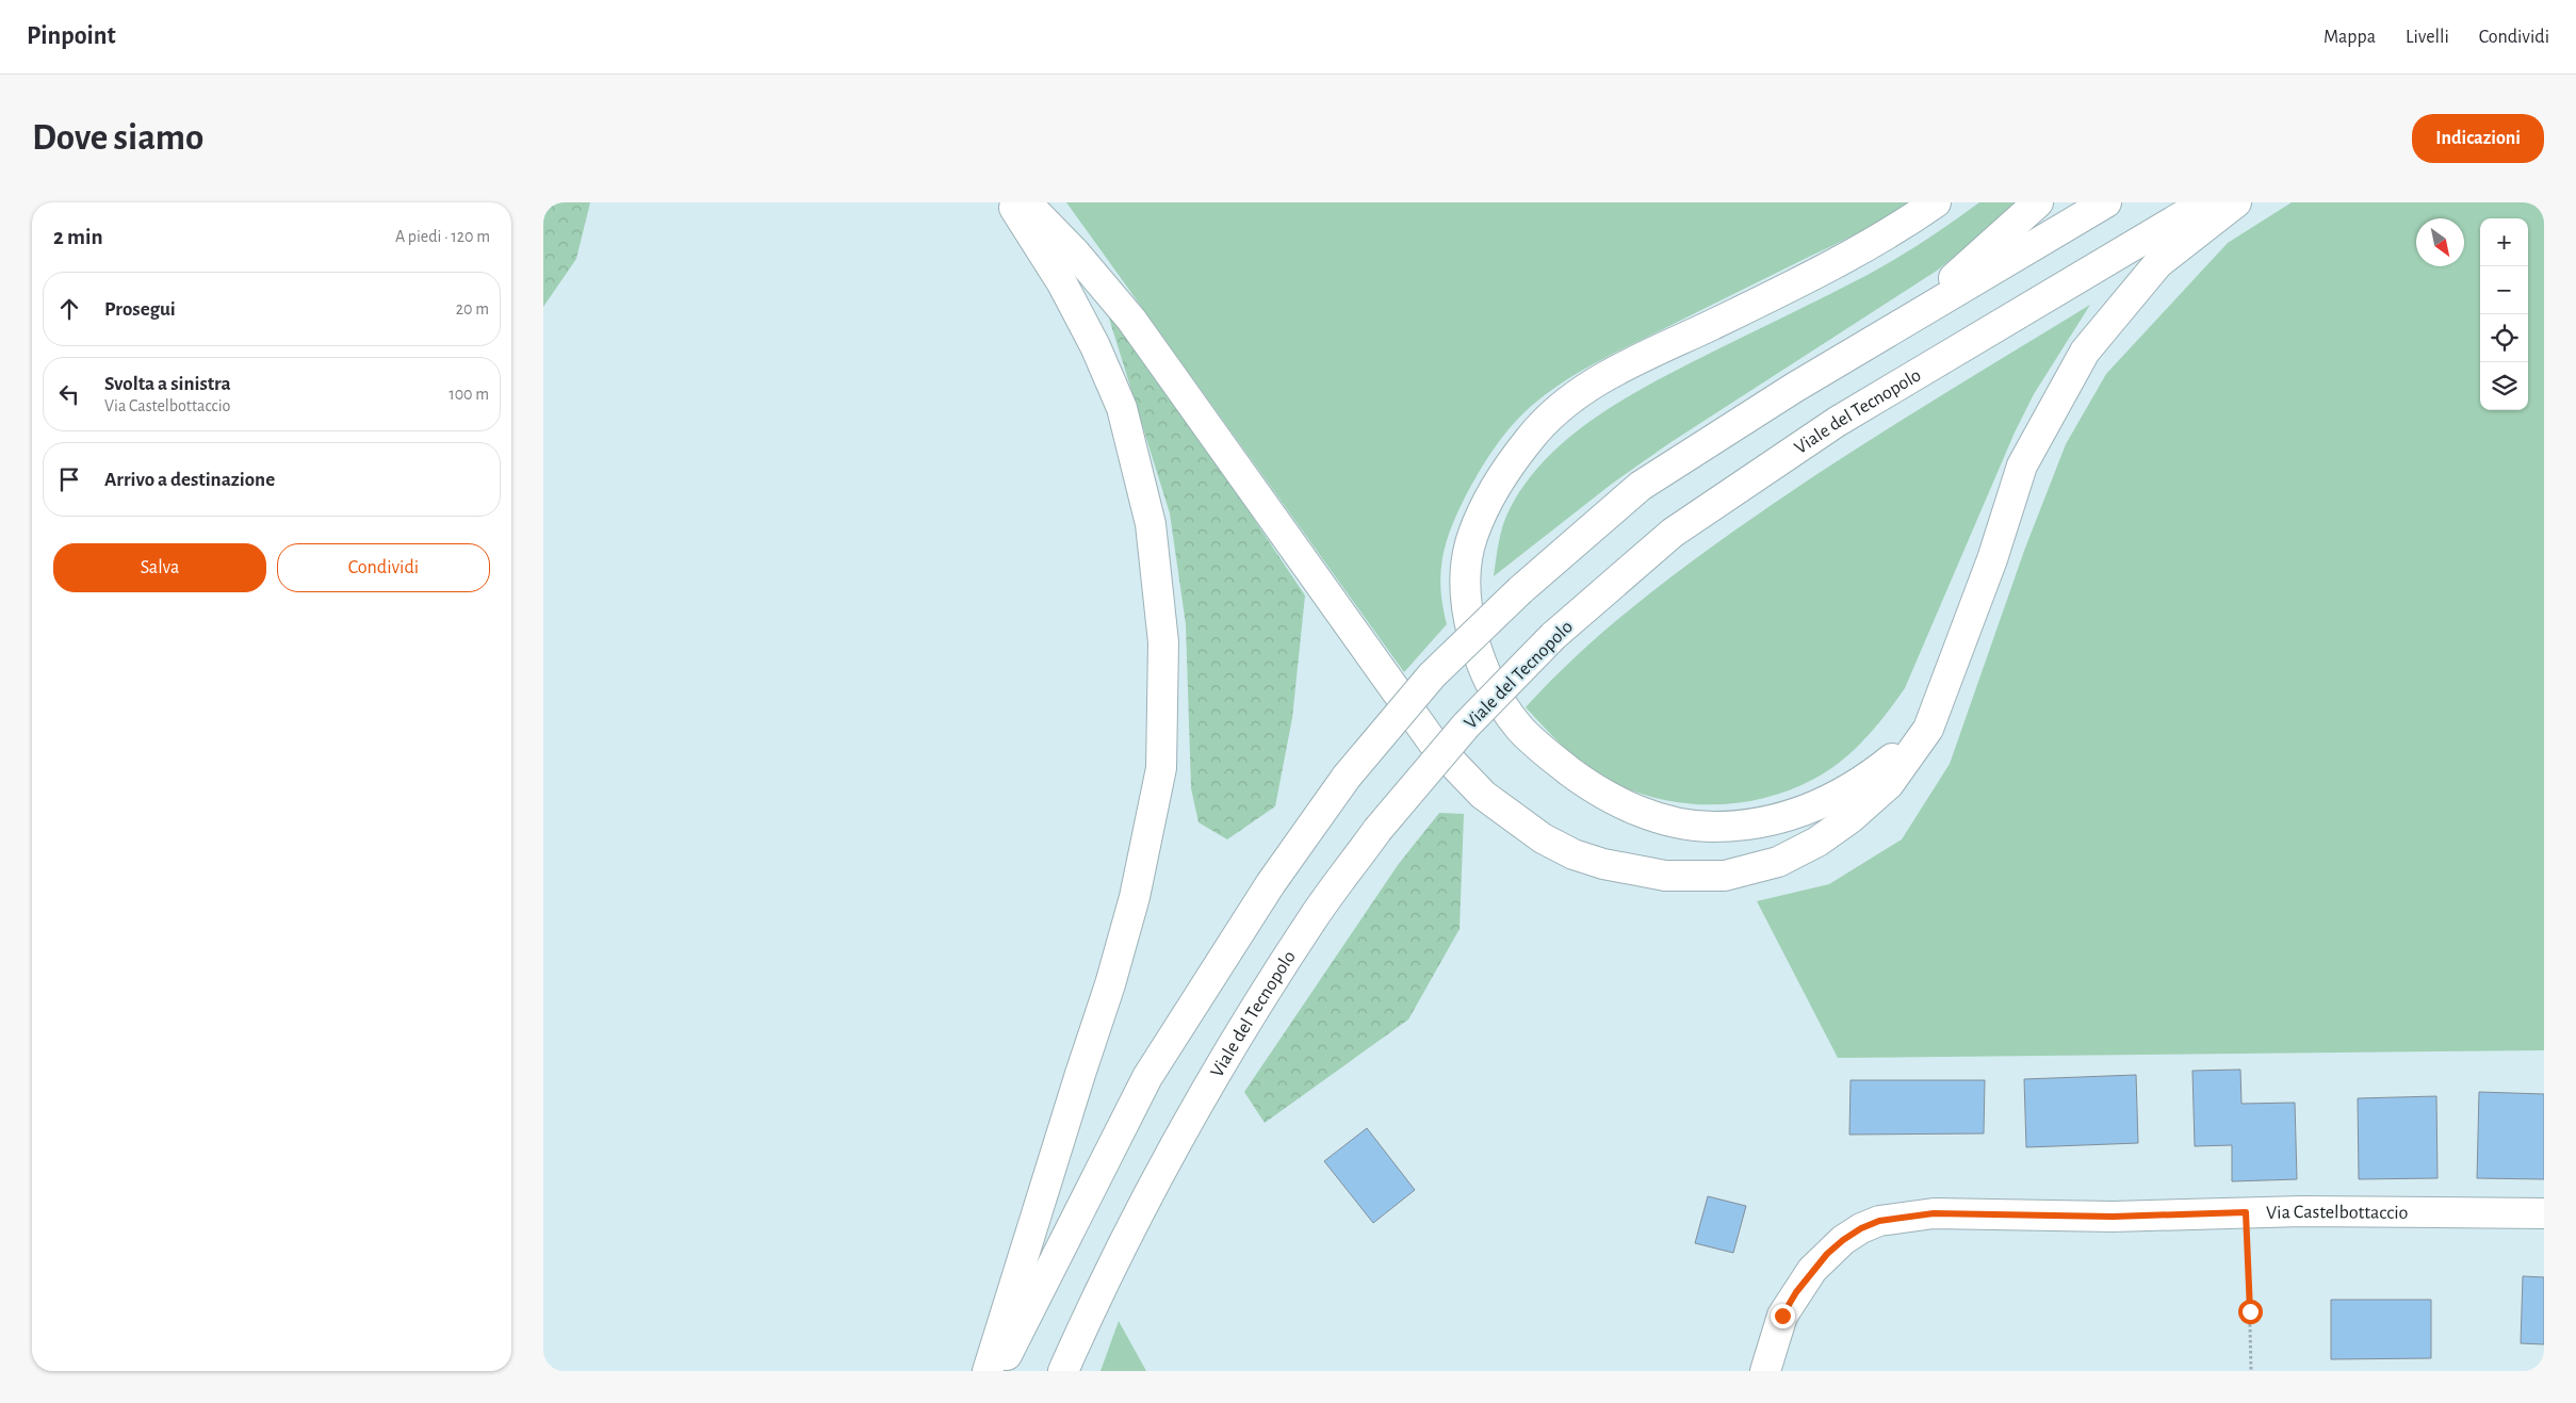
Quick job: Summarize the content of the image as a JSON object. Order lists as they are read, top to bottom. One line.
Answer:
{"streets":{"main road":["Viale del Tecnopolo","Via Castelbottaccio"]},"north":"bottom right","page":{"header":"Pinpoint","nav":["Mappa","Livelli","Condividi"],"buttons":["Indicazioni",["Salva","Condividi"]],"title":"Dove siamo","heading":["2 min","A piedi · 120 m"],"map_buttons":["+","−"],"list":[["Prosegui","20 m"],["Svolta a sinistra","Via Castelbottaccio","100 m"],"Arrivo a destinazione"]}}
